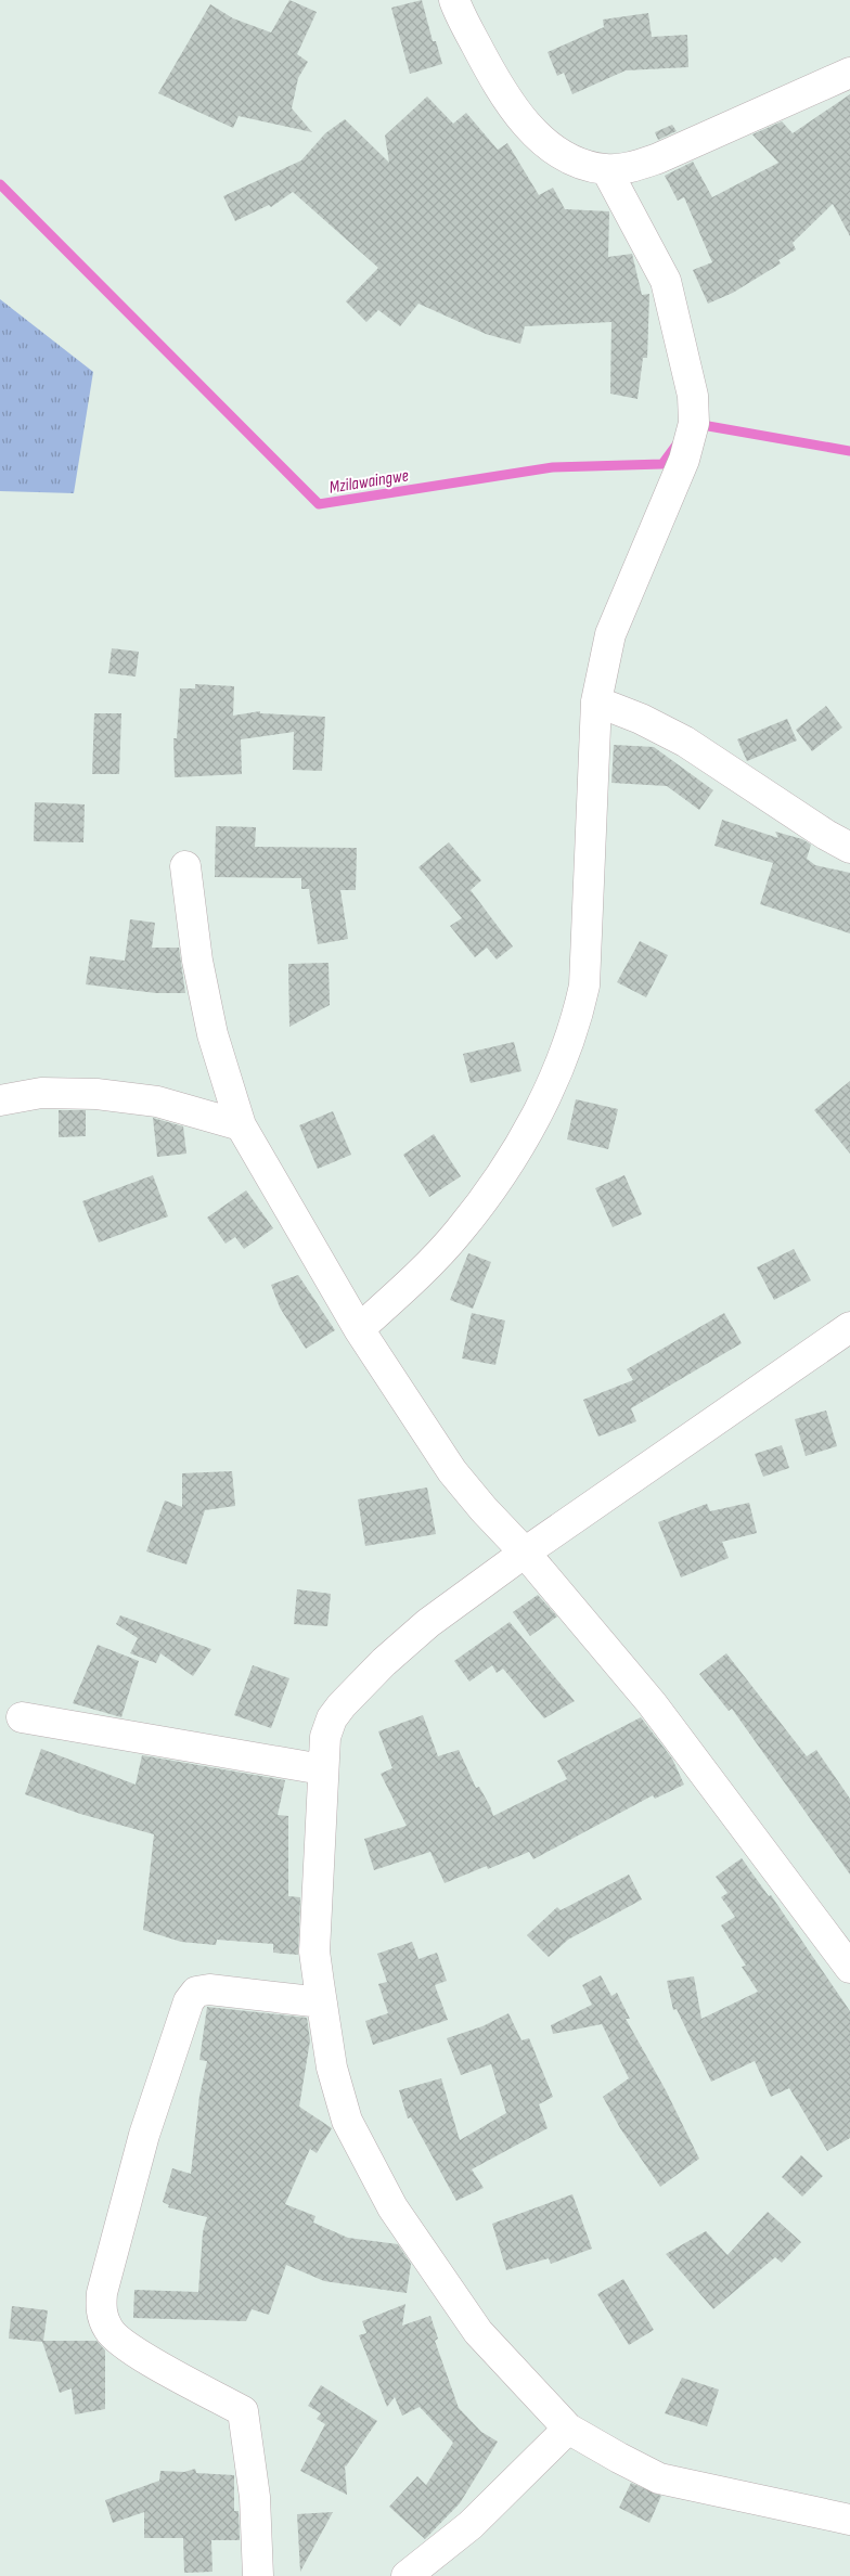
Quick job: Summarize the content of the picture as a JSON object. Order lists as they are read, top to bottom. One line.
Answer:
{"water":["Mzilawaingwe"]}
